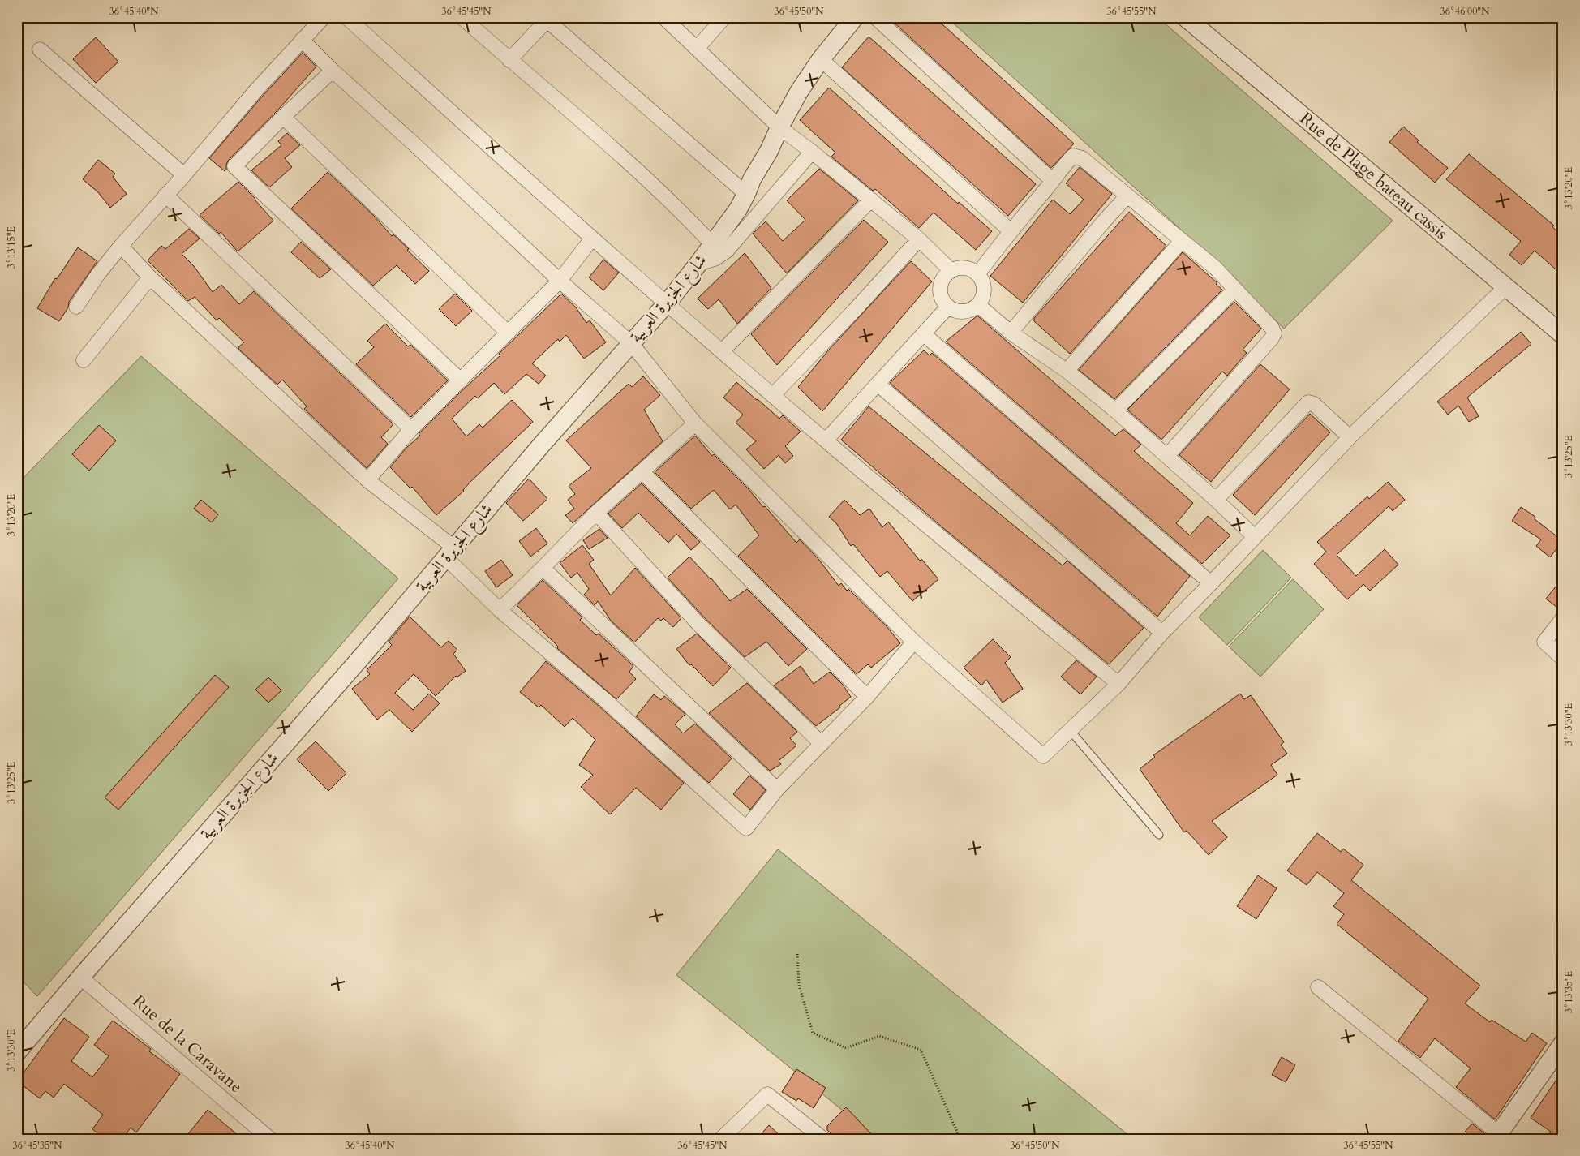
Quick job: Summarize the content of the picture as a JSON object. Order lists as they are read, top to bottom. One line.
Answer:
{"streets":{"street":["Rue de Plage bateau cassis","شارع الجزيرة العربية","Rue de la Caravane"]},"crossings":[["شارع الجزيرة العربية","Rue de la Caravane"]],"coordinates":["36°45'40\"N","36°45'45\"N","36°45'50\"N","36°45'55\"N","36°46'00\"N","3°13'20\"E","3°13'15\"E","3°13'25\"E","3°13'30\"E","3°13'35\"E","36°45'35\"N"]}
